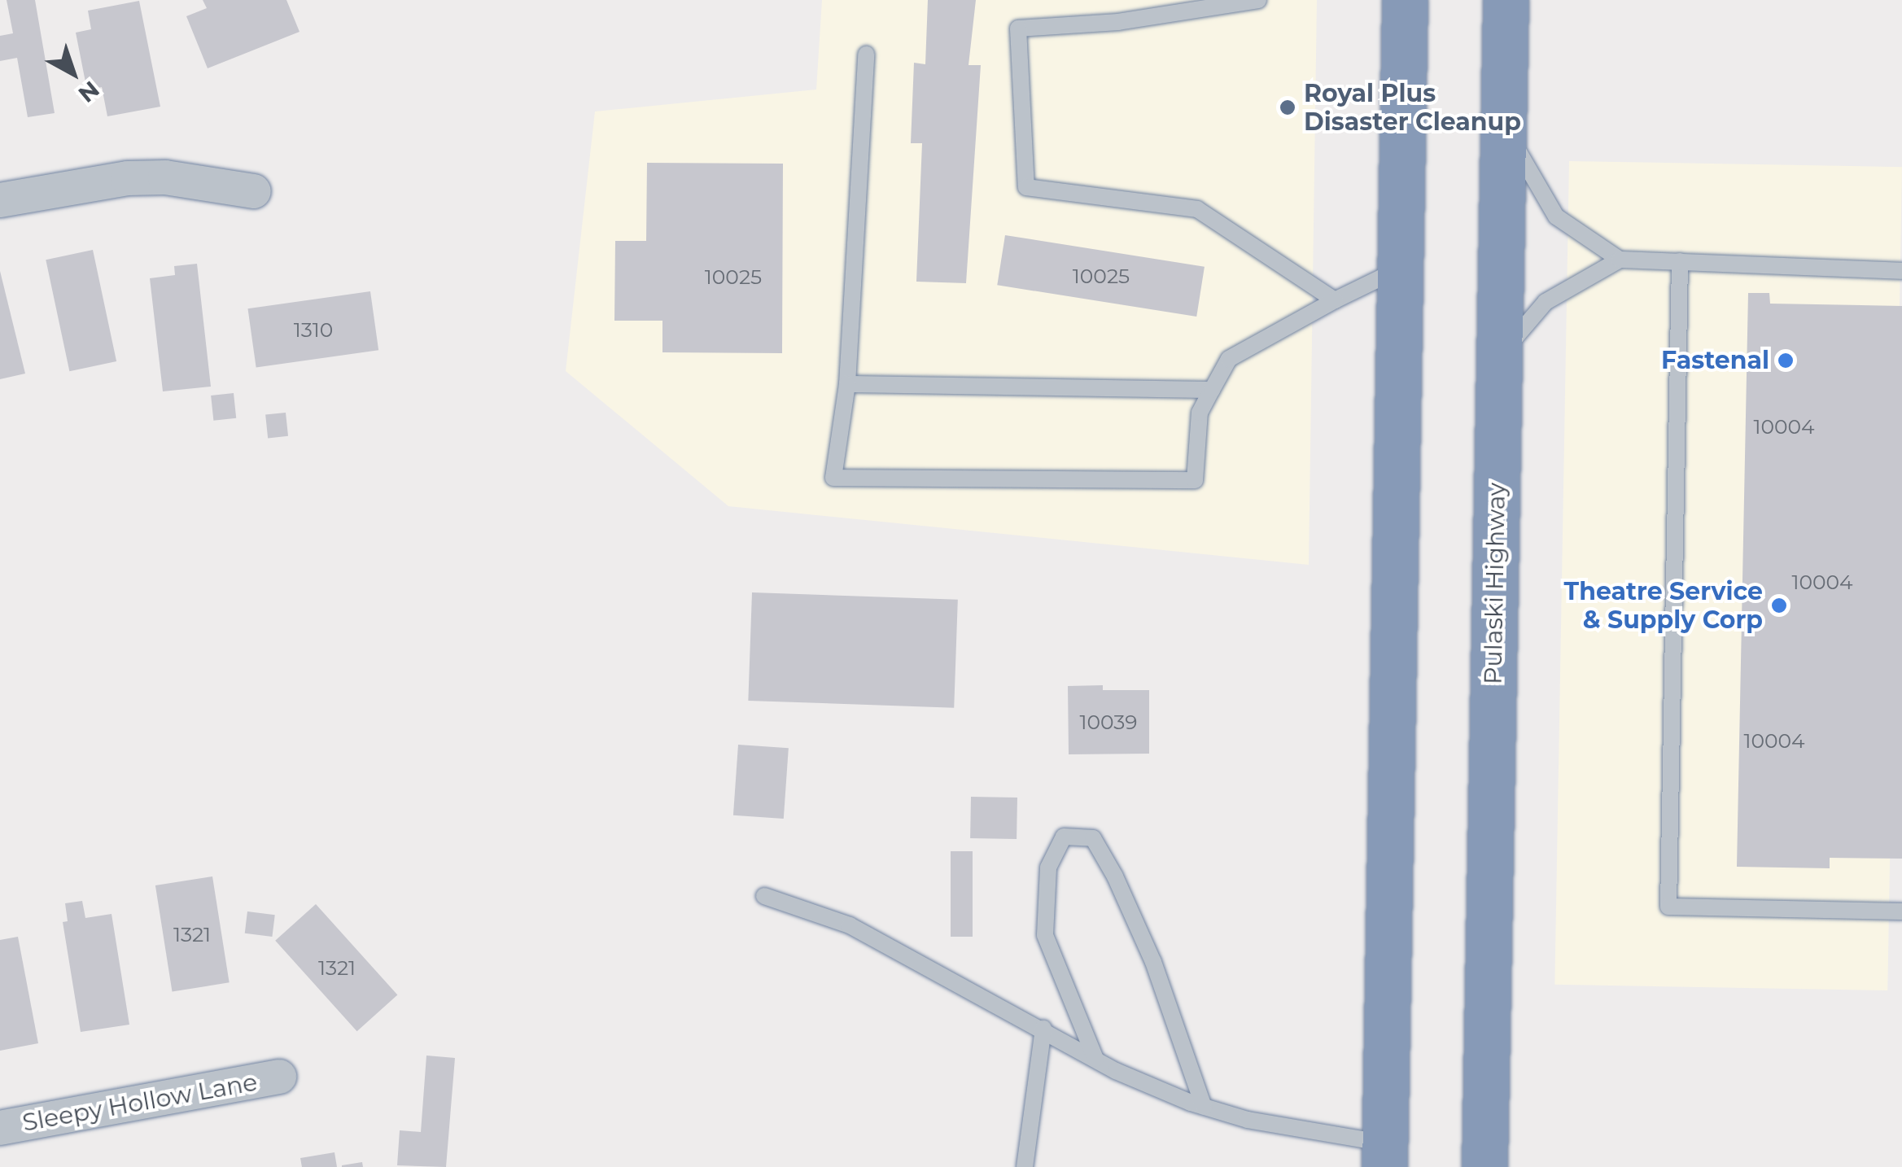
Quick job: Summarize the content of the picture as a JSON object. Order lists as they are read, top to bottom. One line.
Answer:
{"streets":{"highway":["Pulaski Highway"],"street":["Sleepy Hollow Lane"]},"places":["Royal Plus Disaster Cleanup","Fastenal","Theatre Service & Supply Corp"],"house_numbers":["10025","10025","1310","10004","10004","10039","10004","1321","1321"],"north":"bottom right"}
